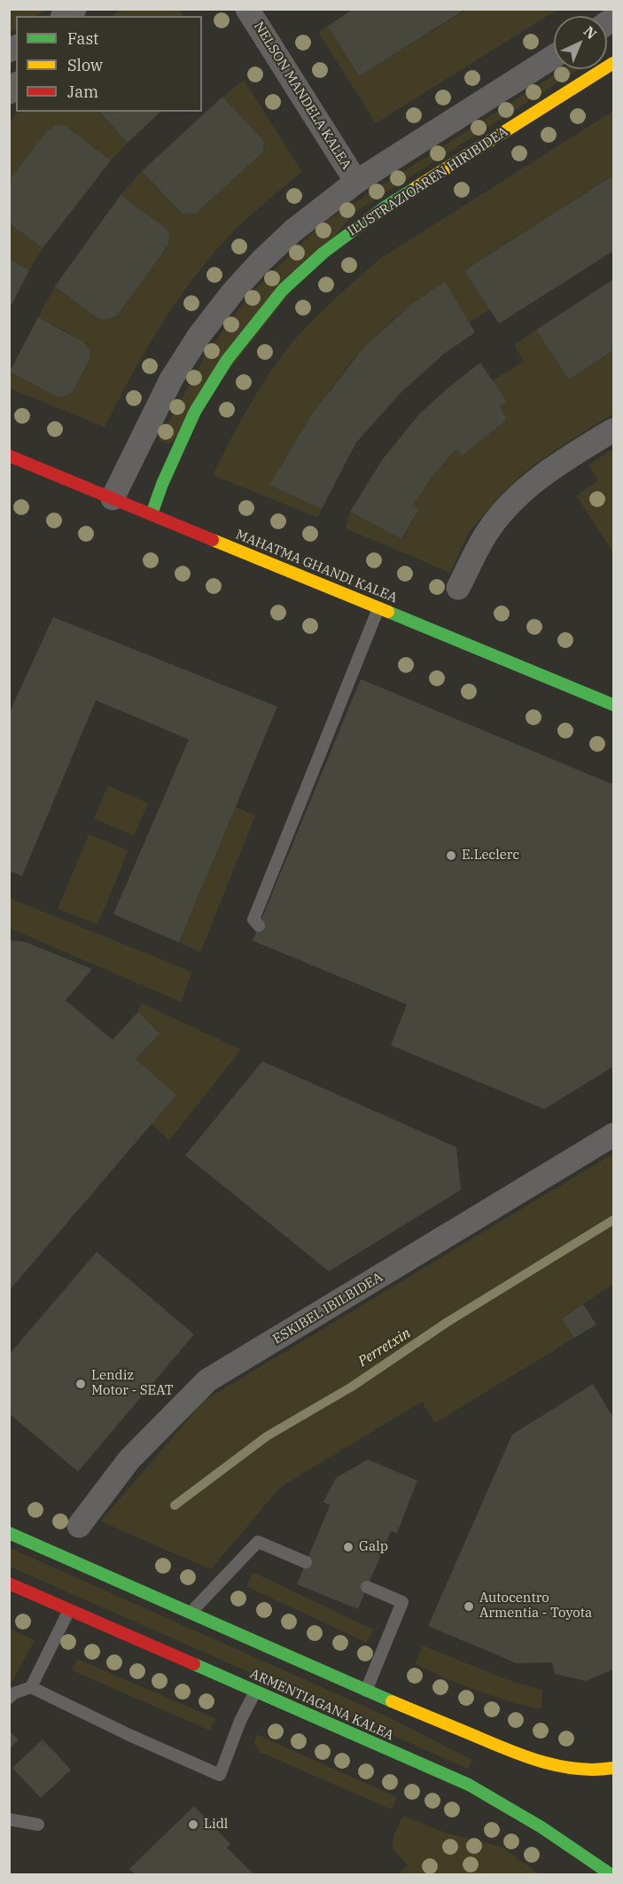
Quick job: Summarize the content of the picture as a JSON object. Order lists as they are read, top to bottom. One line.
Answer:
{"streets":{"main road":["ILUSTRAZIOAREN HIRIBIDEA","MAHATMA GHANDI KALEA","ARMENTIAGANA KALEA"],"street":["NELSON MANDELA KALEA","ESKIBEL IBILBIDEA"]},"crossings":[["ILUSTRAZIOAREN HIRIBIDEA","MAHATMA GHANDI KALEA"]],"water":["Perretxin"],"places":["E.Leclerc","Lendiz Motor - SEAT","Galp","Autocentro Armentia - Toyota","Lidl"],"legend":["Fast","Slow","Jam"],"north":"top right"}
